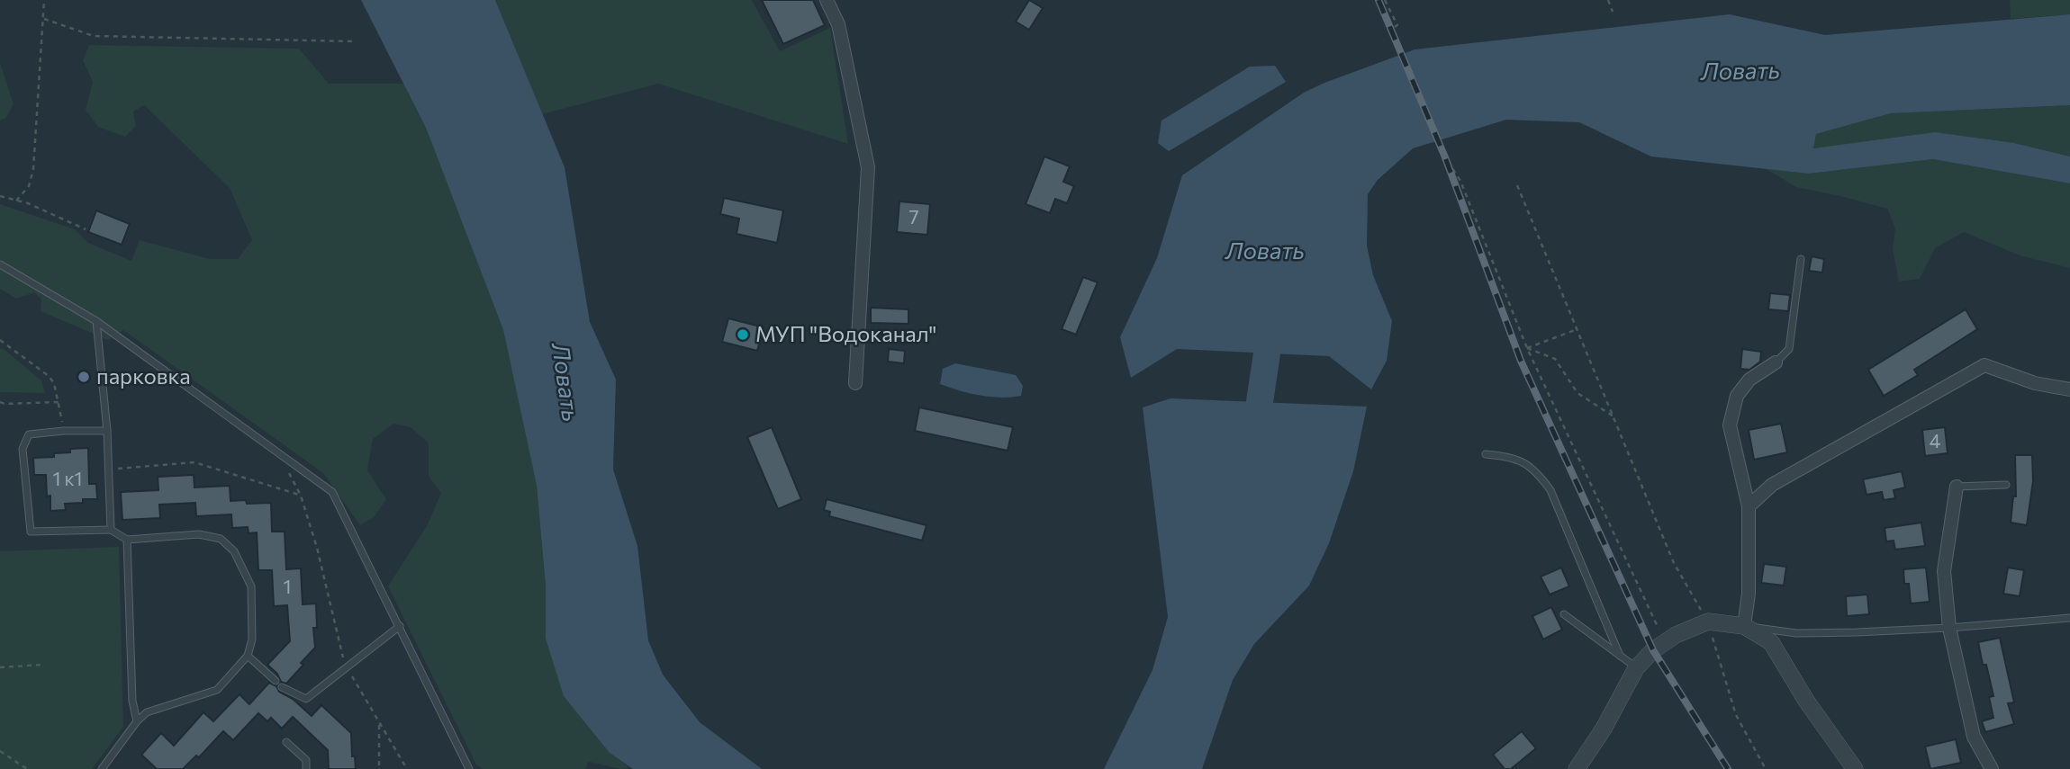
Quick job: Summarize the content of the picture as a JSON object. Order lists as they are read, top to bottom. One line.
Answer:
{"water":["Ловать"],"places":["МУП \"Водоканал\"","парковка"],"house_numbers":["7","4","1 к1","1"]}
